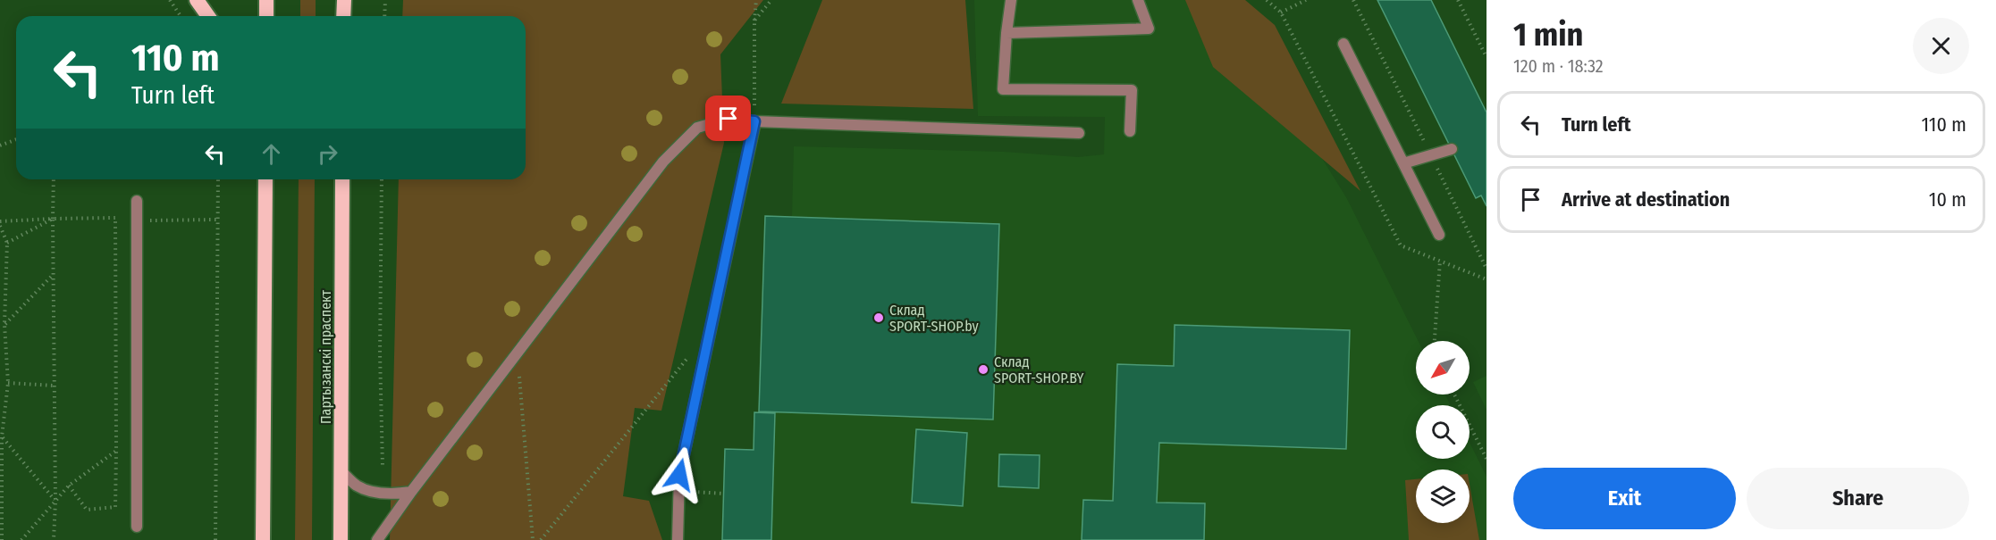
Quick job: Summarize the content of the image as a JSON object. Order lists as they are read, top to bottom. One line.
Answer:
{"streets":{"highway":["Партызанскі праспект"]},"places":["Склад SPORT-SHOP.by","Склад SPORT-SHOP.BY"],"north":"bottom left","page":{"heading":["1 min","120 m · 18:32"],"turn":["110 m","Turn left"],"list":[{"name":"Turn left","value":"110 m"},{"name":"Arrive at destination","value":"10 m"}],"buttons":["Exit","Share"]}}
